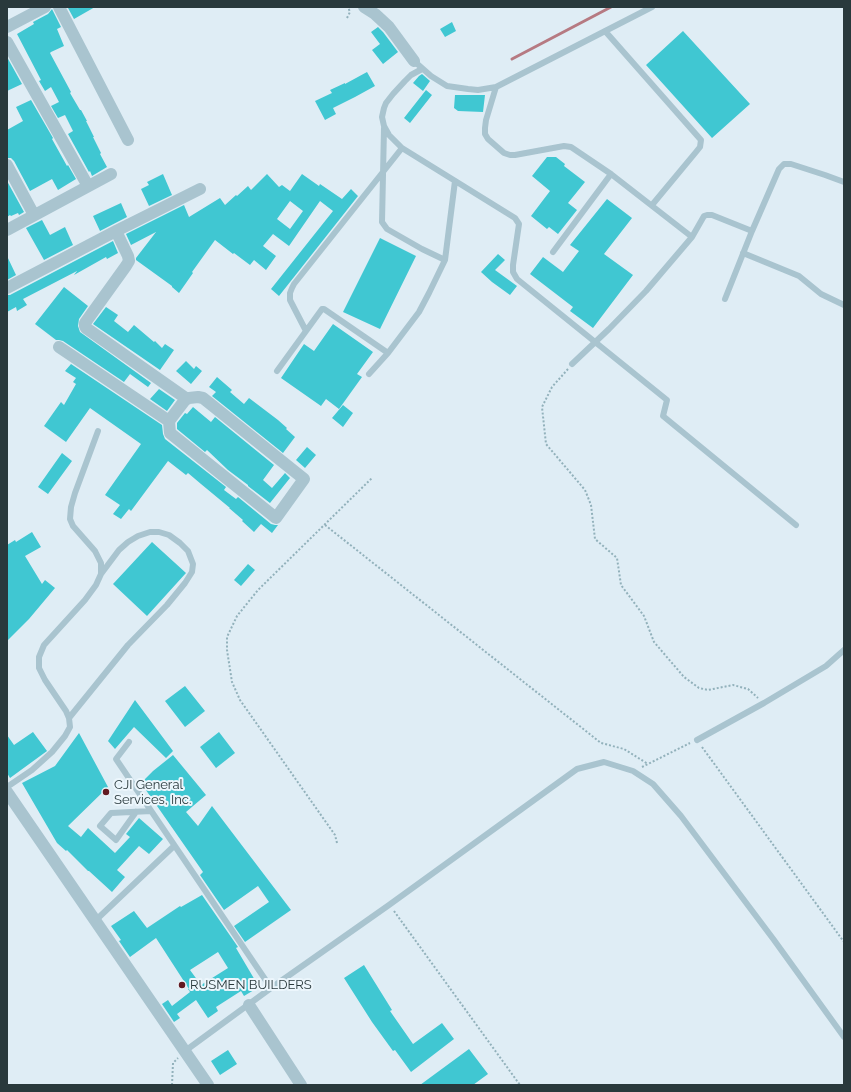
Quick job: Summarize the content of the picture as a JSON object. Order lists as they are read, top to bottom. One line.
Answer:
{"places":["CJI General Services, Inc.","RUSMEN BUILDERS"]}
